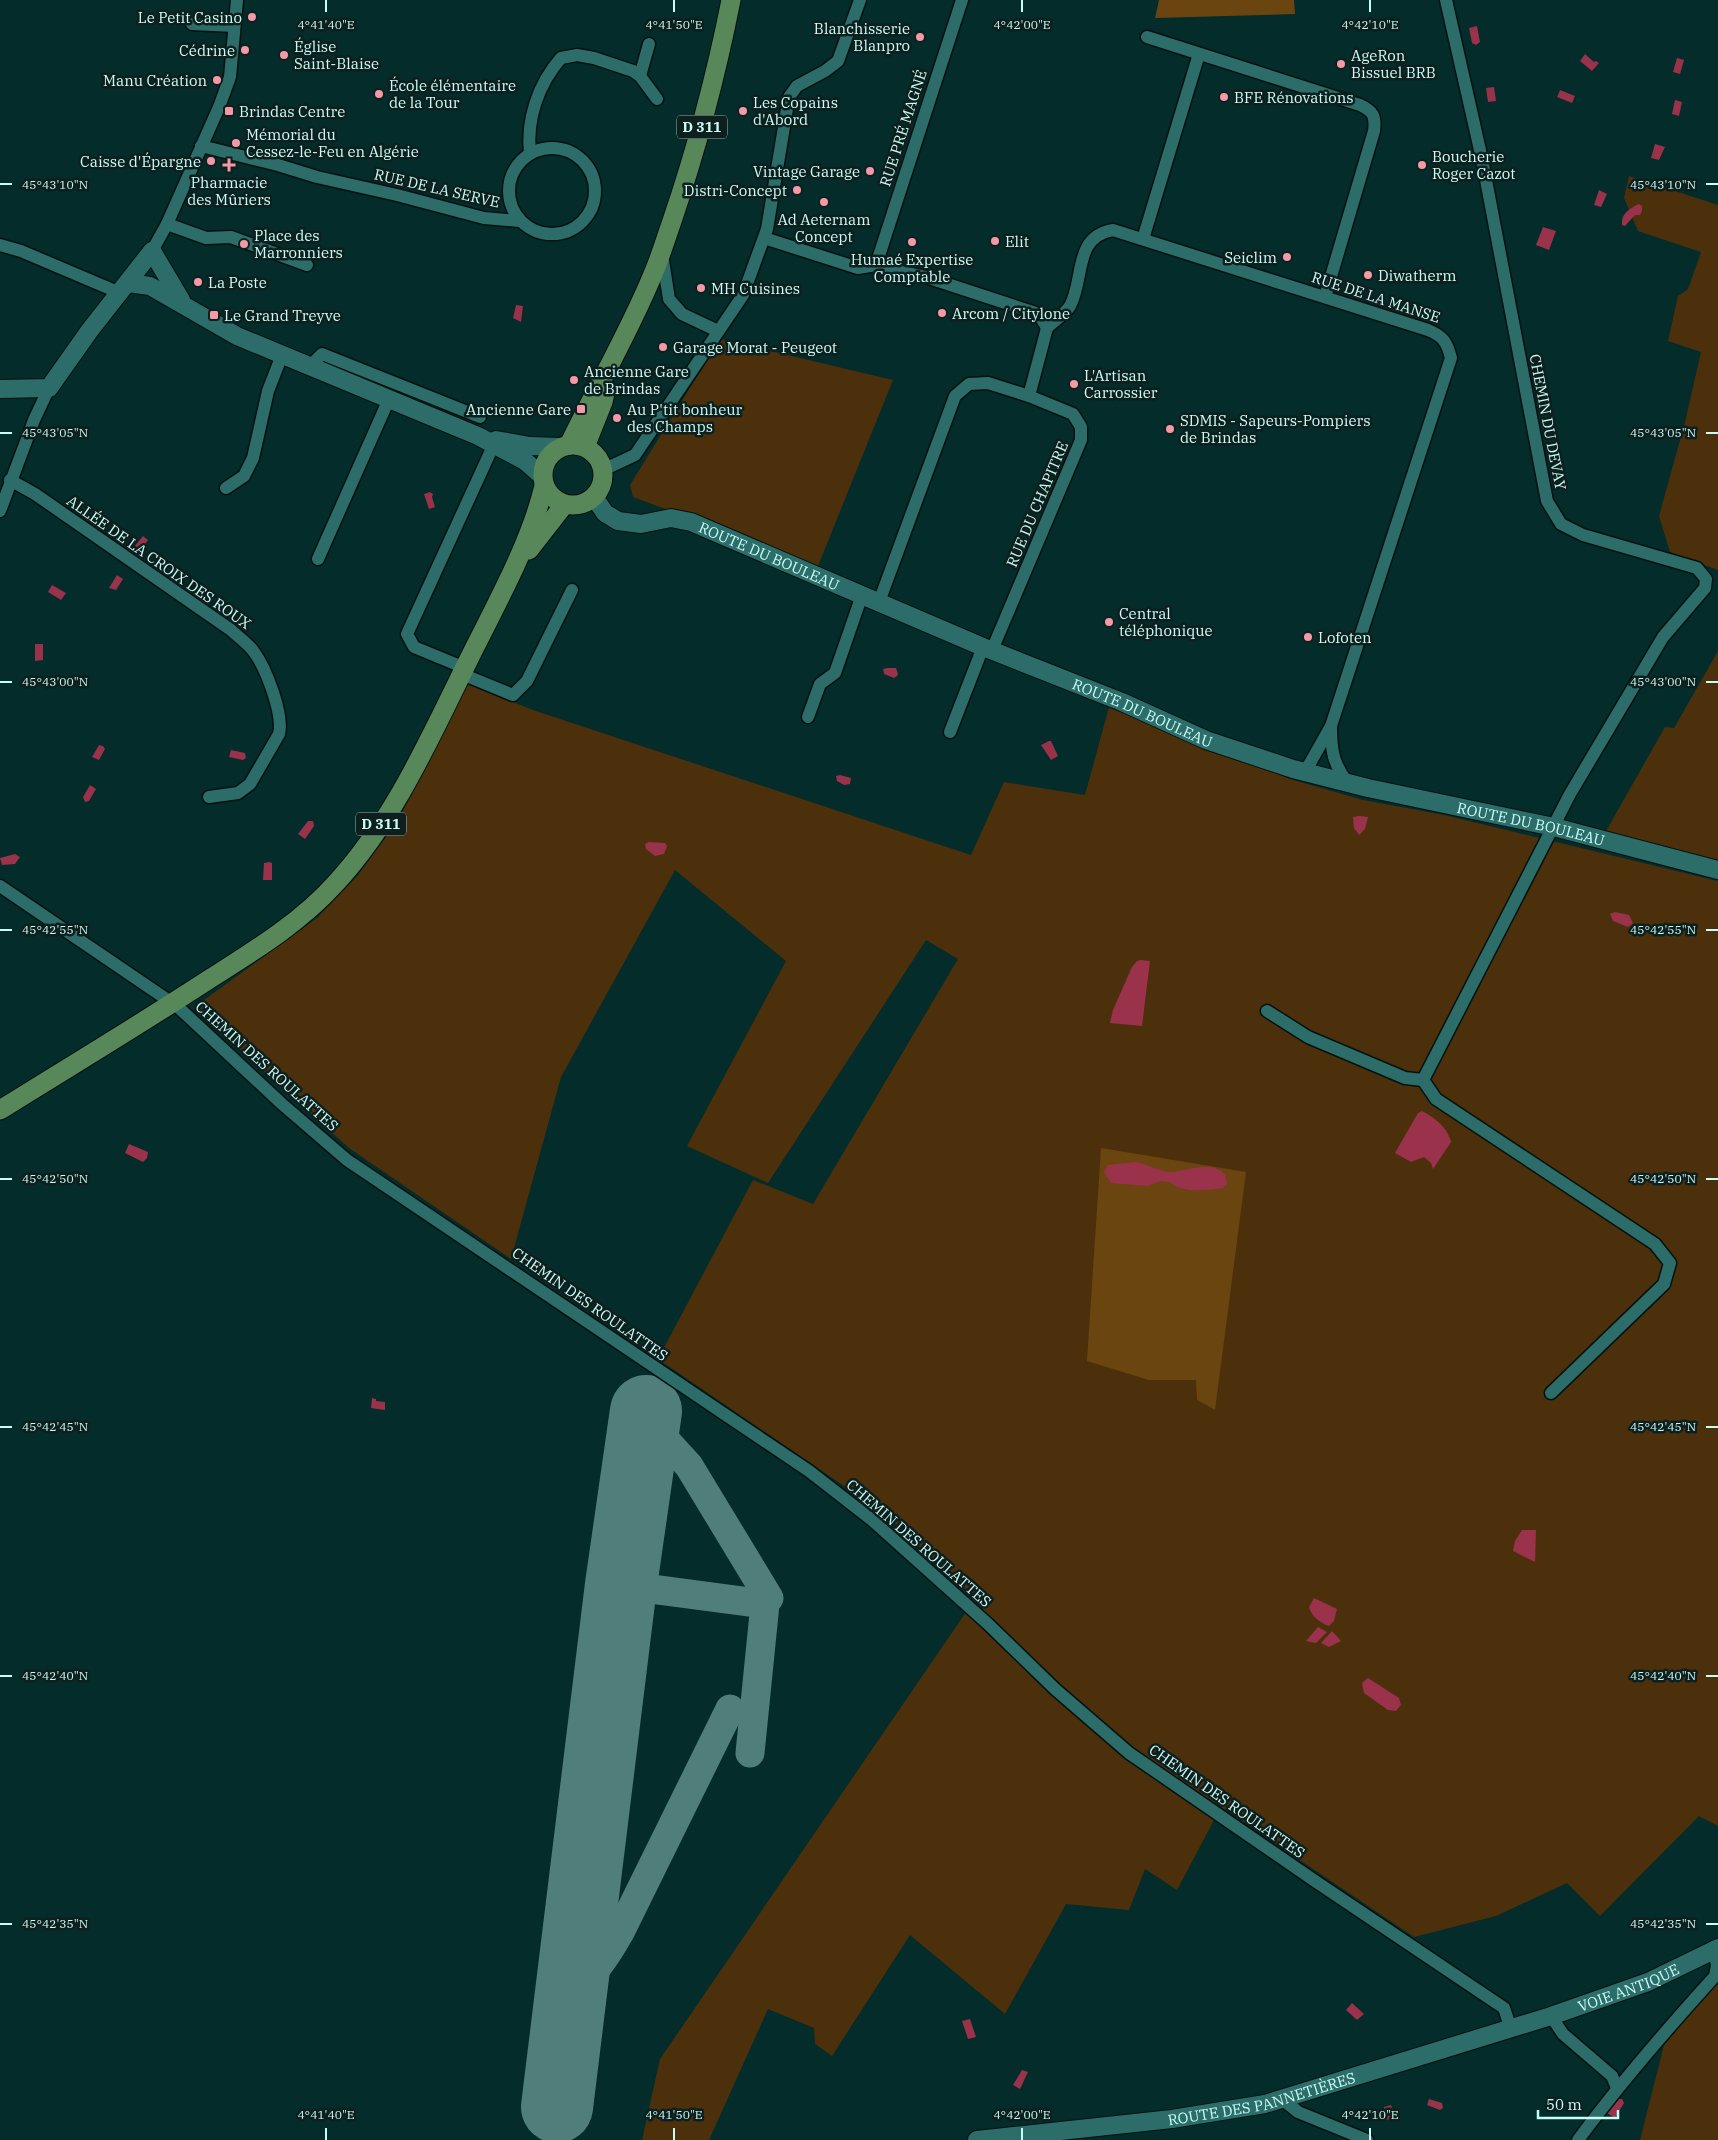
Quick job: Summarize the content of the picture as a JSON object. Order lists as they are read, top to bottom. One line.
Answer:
{"streets":{"main road":["D 311"],"street":["RUE PRÉ MAGNÉ","RUE DE LA SERVE","RUE DE LA MANSE","CHEMIN DU DEVAY","RUE DU CHAPITRE","ROUTE DU BOULEAU","ALLÉE DE LA CROIX DES ROUX","CHEMIN DES ROULATTES","VOIE ANTIQUE","ROUTE DES PANNETIÈRES"]},"crossings":[["D 311","ROUTE DU BOULEAU"],["D 311","CHEMIN DES ROULATTES"],["CHEMIN DU DEVAY","ROUTE DU BOULEAU"],["RUE DU CHAPITRE","ROUTE DU BOULEAU"],["CHEMIN DES ROULATTES","ROUTE DES PANNETIÈRES"],["VOIE ANTIQUE","ROUTE DES PANNETIÈRES"]],"places":{"other":["Le Petit Casino","Blanchisserie Blanpro","Cédrine","Église Saint-Blaise","AgeRon Bissuel BRB","Manu Création","École élémentaire de la Tour","BFE Rénovations","Les Copains d'Abord","Mémorial du Cessez-le-Feu en Algérie","Caisse d'Épargne","Boucherie Roger Cazot","Vintage Garage","Distri-Concept","Ad Aeternam Concept","Elit","Humaé Expertise Comptable","Place des Marronniers","Seiclim","Diwatherm","La Poste","MH Cuisines","Arcom / Citylone","Garage Morat - Peugeot","Ancienne Gare de Brindas","L'Artisan Carrossier","Au P'tit bonheur des Champs","SDMIS - Sapeurs-Pompiers de Brindas","Central téléphonique","Lofoten"],"transit":["Brindas Centre","Le Grand Treyve","Ancienne Gare"],"health":["Pharmacie des Mûriers"]},"scale_bar":"50 m","coordinates":["4°41'40\"E","4°41'50\"E","4°42'00\"E","4°42'10\"E","45°43'10\"N","45°43'05\"N","45°43'00\"N","45°42'55\"N","45°42'50\"N","45°42'45\"N","45°42'40\"N","45°42'35\"N"]}
